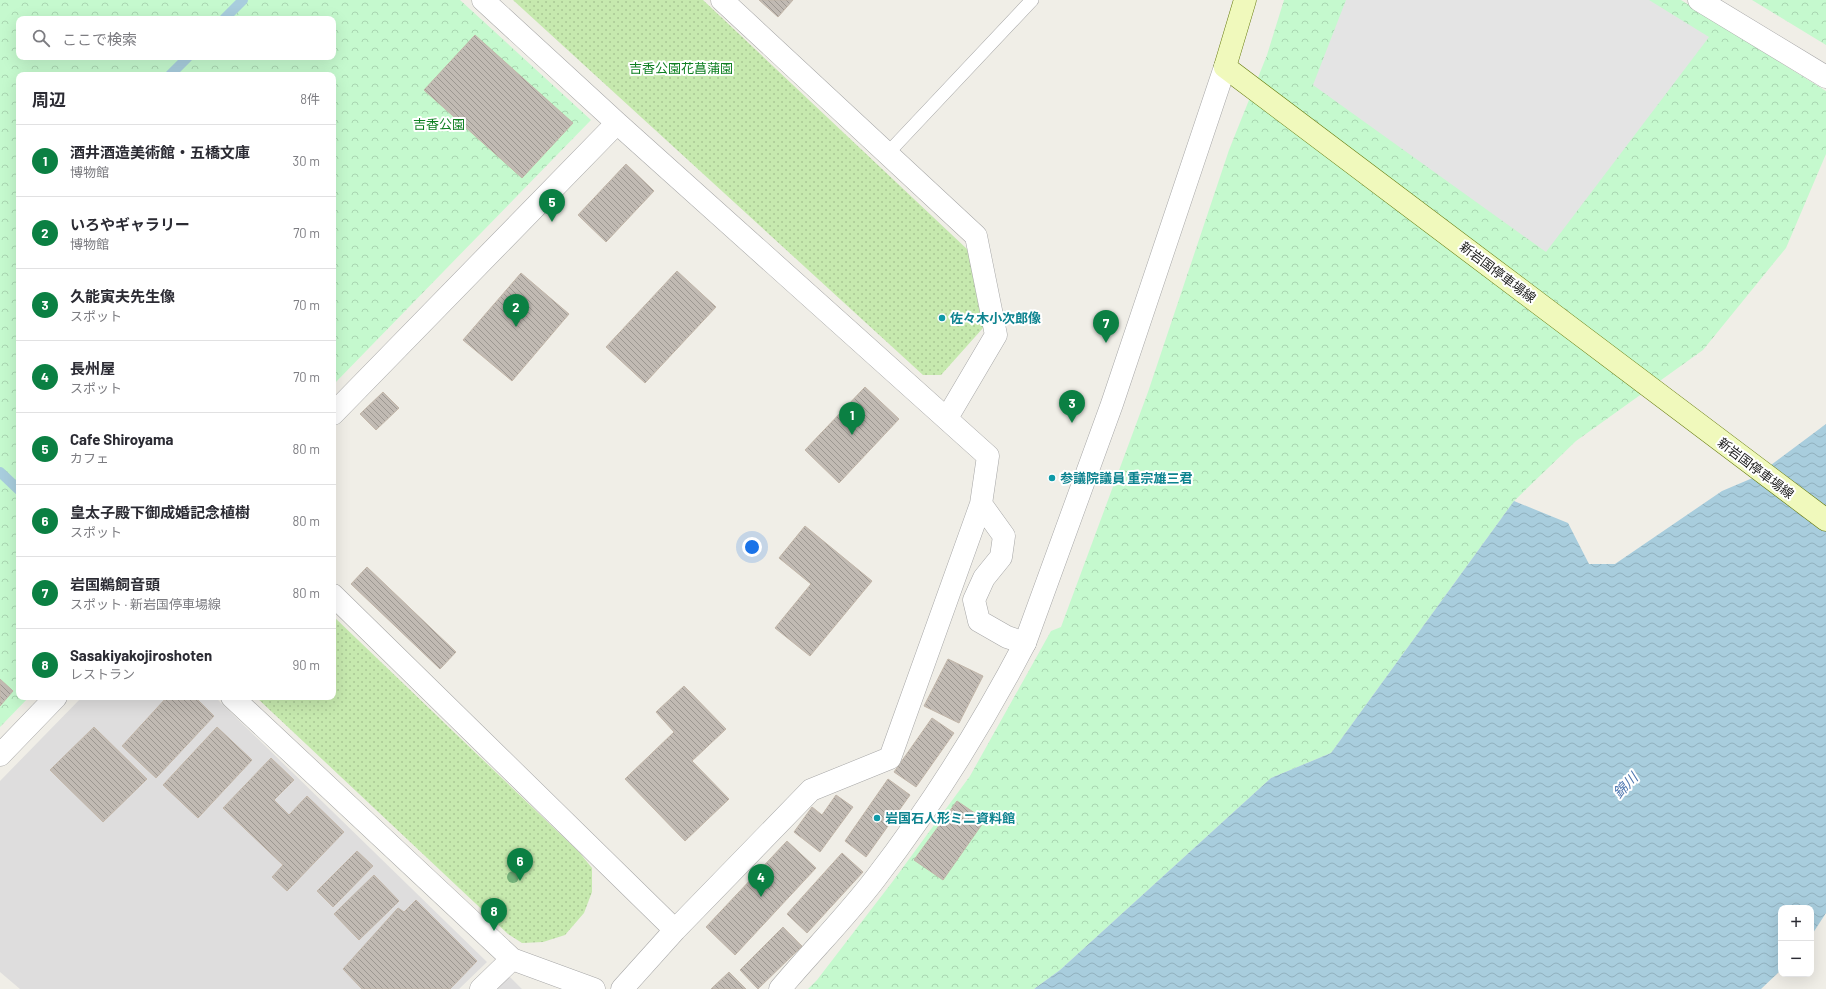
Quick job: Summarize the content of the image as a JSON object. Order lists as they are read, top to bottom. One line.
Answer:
{"streets":{"main road":["新岩国停車場線"]},"water":["錦川"],"parks":["吉香公園花菖蒲園","吉香公園"],"places":["佐々木小次郎像","参議院議員 重宗雄三君","岩国石人形ミニ資料館"],"page":{"search":"ここで検索","heading":["周辺","8件"],"list":[{"mark":"1","name":"酒井酒造美術館・五橋文庫","note":"博物館","value":"30 m"},{"mark":"2","name":"いろやギャラリー","note":"博物館","value":"70 m"},{"mark":"3","name":"久能寅夫先生像","note":"スポット","value":"70 m"},{"mark":"4","name":"長州屋","note":"スポット","value":"70 m"},{"mark":"5","name":"Cafe Shiroyama","note":"カフェ","value":"80 m"},{"mark":"6","name":"皇太子殿下御成婚記念植樹","note":"スポット","value":"80 m"},{"mark":"7","name":"岩国鵜飼音頭","note":"スポット · 新岩国停車場線","value":"80 m"},{"mark":"8","name":"Sasakiyakojiroshoten","note":"レストラン","value":"90 m"}],"pins":["5","2","7","3","1","6","4","8"],"map_buttons":["+","−"]}}
